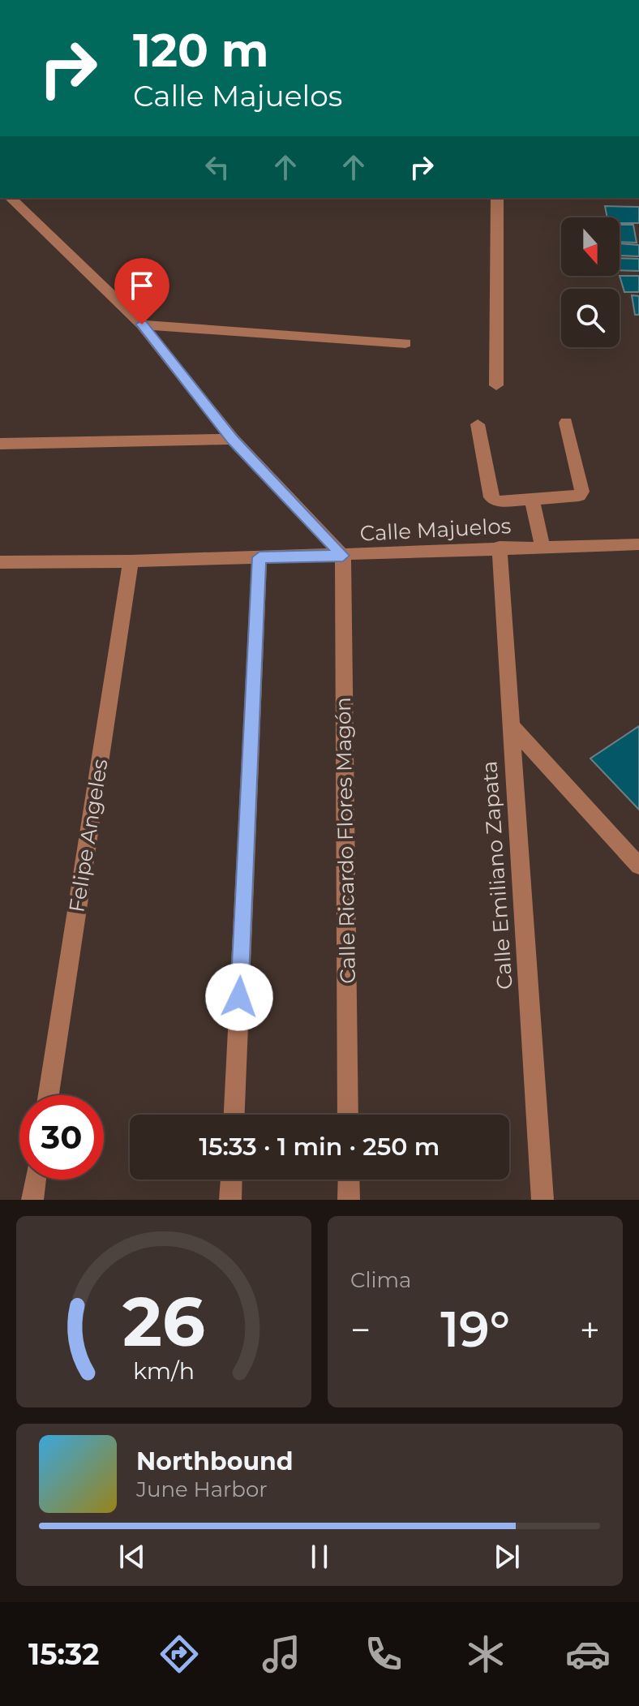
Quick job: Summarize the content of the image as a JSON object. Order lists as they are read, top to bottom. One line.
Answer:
{"streets":{"street":["Calle Majuelos","Felipe Angeles","Calle Ricardo Flores Magón","Calle Emiliano Zapata"]},"crossings":[["Calle Majuelos","Felipe Angeles"],["Calle Majuelos","Calle Ricardo Flores Magón"],["Calle Majuelos","Calle Emiliano Zapata"]],"north":"bottom","page":{"turn":["120 m","Calle Majuelos"],"limit":"30","trip":"15:33 · 1 min · 250 m","tile":"Clima","heat":["−","19°","+"],"song":["Northbound","June Harbor"],"tabs":"15:32","gauge":["26","km/h"]}}
